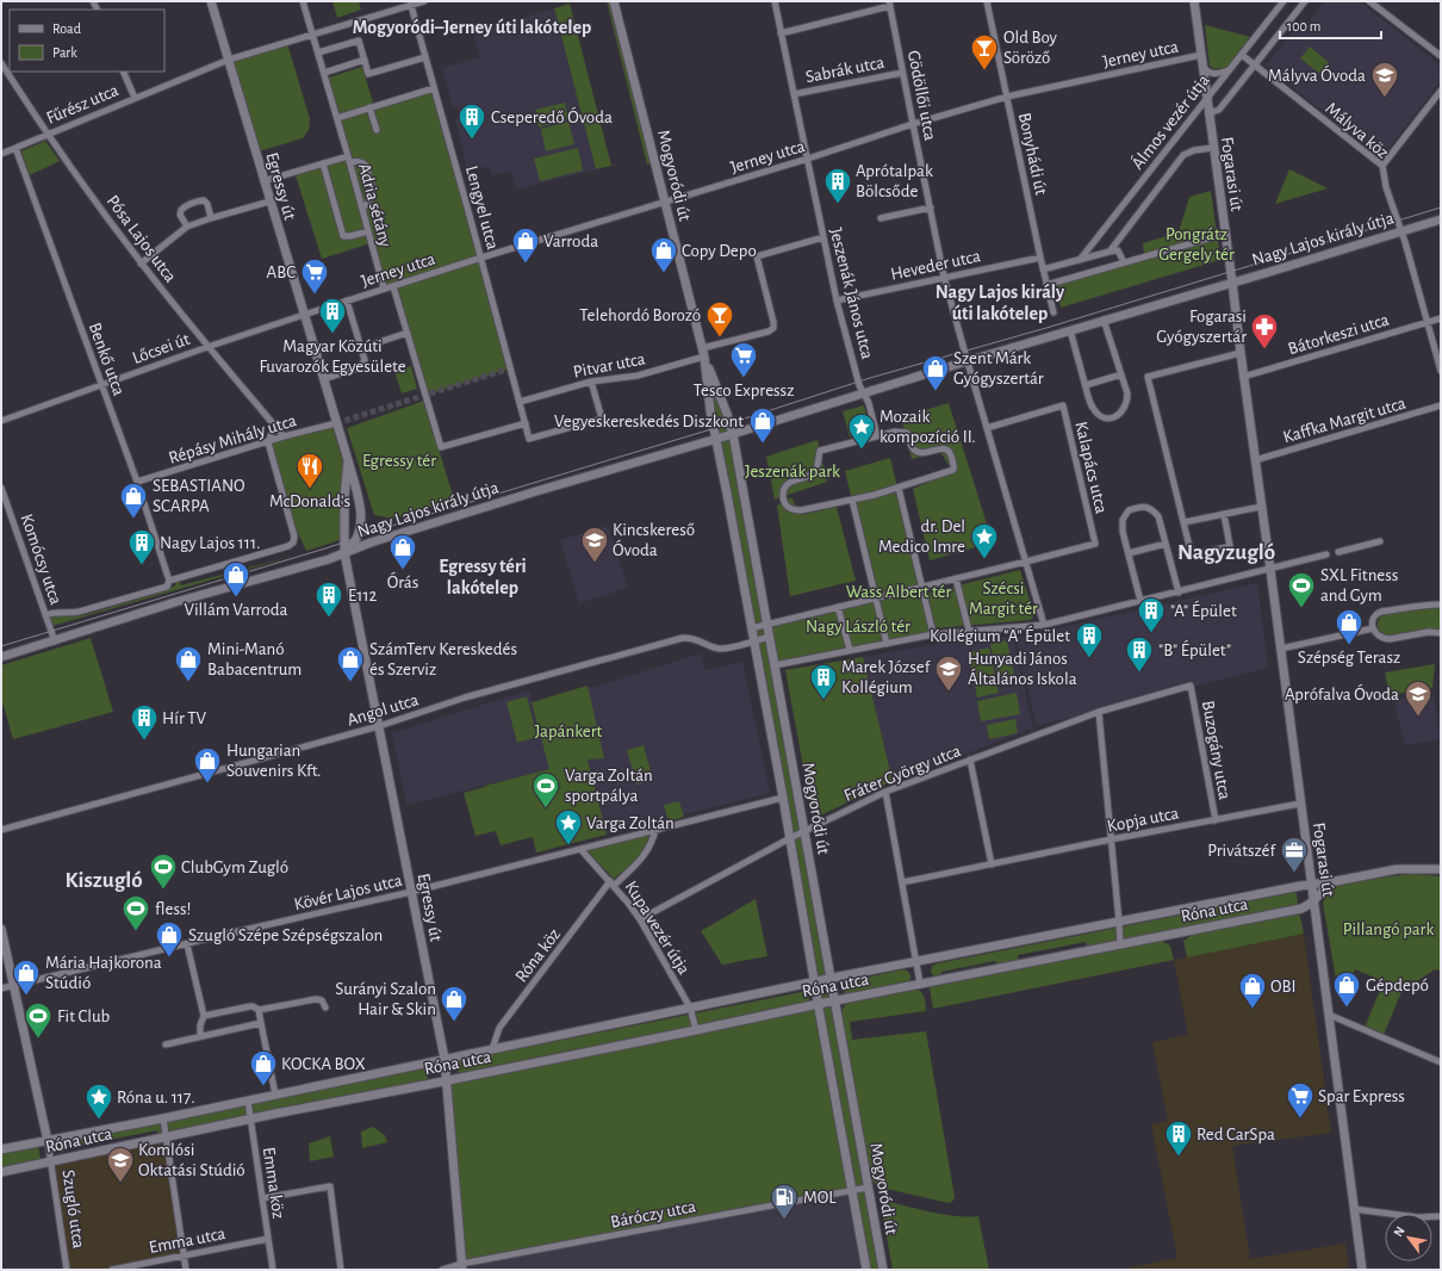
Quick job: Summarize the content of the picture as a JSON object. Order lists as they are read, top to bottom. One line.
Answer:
{"streets":{"street":["Jerney utca","Sabrák utca","Gödöllői utca","Fűrész utca","Álmos vezér útja","Mályva köz","Bonyhádi út","Fogarasi út","Mogyoródi út","Egressy út","Adria sétány","Lengyel utca","Pósa Lajos utca","Nagy Lajos király útja","Heveder utca","Jeszenák János utca","Bátorkeszi utca","Lőcsei út","Benkő utca","Pitvar utca","Kaffka Margit utca","Répásy Mihály utca","Kalapács utca","Komócsy utca","Angol utca","Buzogány utca","Fráter György utca","Kopja utca","Kövér Lajos utca","Róna utca","Kupa vezér útja","Róna köz","Emma köz","Szugló utca","Báróczy utca","Emma utca"]},"crossings":[["Jerney utca","Gödöllői utca"],["Jerney utca","Bonyhádi út"],["Jerney utca","Fogarasi út"],["Jerney utca","Mogyoródi út"],["Jerney utca","Egressy út"],["Jerney utca","Adria sétány"],["Jerney utca","Lengyel utca"],["Jerney utca","Jeszenák János utca"],["Jerney utca","Lőcsei út"],["Sabrák utca","Gödöllői utca"],["Sabrák utca","Jeszenák János utca"],["Gödöllői utca","Nagy Lajos király útja"],["Gödöllői utca","Heveder utca"],["Fűrész utca","Egressy út"],["Fűrész utca","Adria sétány"],["Fűrész utca","Lengyel utca"],["Fűrész utca","Pósa Lajos utca"],["Fűrész utca","Benkő utca"],["Álmos vezér útja","Mályva köz"],["Álmos vezér útja","Fogarasi út"],["Mályva köz","Nagy Lajos király útja"],["Mályva köz","Bátorkeszi utca"],["Bonyhádi út","Heveder utca"],["Fogarasi út","Nagy Lajos király útja"],["Fogarasi út","Bátorkeszi utca"],["Fogarasi út","Kaffka Margit utca"],["Fogarasi út","Kopja utca"],["Fogarasi út","Róna utca"],["Mogyoródi út","Nagy Lajos király útja"],["Mogyoródi út","Pitvar utca"],["Mogyoródi út","Angol utca"],["Mogyoródi út","Fráter György utca"],["Mogyoródi út","Kövér Lajos utca"],["Mogyoródi út","Róna utca"],["Mogyoródi út","Báróczy utca"],["Egressy út","Adria sétány"],["Egressy út","Nagy Lajos király útja"],["Egressy út","Lőcsei út"],["Egressy út","Répásy Mihály utca"],["Egressy út","Angol utca"],["Egressy út","Kövér Lajos utca"],["Egressy út","Róna utca"],["Egressy út","Báróczy utca"],["Lengyel utca","Pitvar utca"],["Pósa Lajos utca","Lőcsei út"],["Pósa Lajos utca","Répásy Mihály utca"],["Nagy Lajos király útja","Jeszenák János utca"],["Nagy Lajos király útja","Komócsy utca"],["Heveder utca","Jeszenák János utca"],["Jeszenák János utca","Pitvar utca"],["Lőcsei út","Benkő utca"],["Benkő utca","Répásy Mihály utca"],["Buzogány utca","Fráter György utca"],["Buzogány utca","Kopja utca"],["Fráter György utca","Kupa vezér útja"],["Kövér Lajos utca","Kupa vezér útja"],["Kövér Lajos utca","Róna köz"],["Kövér Lajos utca","Szugló utca"],["Róna utca","Kupa vezér útja"],["Róna utca","Róna köz"],["Róna utca","Emma köz"],["Róna utca","Szugló utca"],["Kupa vezér útja","Róna köz"],["Emma köz","Emma utca"]],"districts":["Mogyoródi–Jerney úti lakótelep","Nagy Lajos király úti lakótelep","Nagyzugló","Egressy téri lakótelep","Kiszugló"],"parks":["Pongrátz Gergely tér","Egressy tér","Jeszenák park","Szécsi Margit tér","Wass Albert tér","Nagy László tér","Japánkert","Pillangó park"],"places":{"bar":["Old Boy Söröző","Telehordó Borozó"],"school or university":["Mályva Óvoda","Kincskereső Óvoda","Hunyadi János Általános Iskola","Aprófalva Óvoda","Komlósi Oktatási Stúdió"],"building":["Cseperedő Óvoda","Aprótalpak Bölcsőde","Magyar Közúti Fuvarozók Egyesülete","Nagy Lajos 111.","E112","\"A\" Épület","Kollégium \"A\" Épület","\"B\" Épület\"","Marek József Kollégium","Hír TV","Red CarSpa"],"shop":["Varroda","Copy Depo","Szent Márk Gyógyszertár","Vegyeskereskedés Diszkont","SEBASTIANO SCARPA","Órás","Villám Varroda","Szépség Terasz","Mini-Manó Babacentrum","SzámTerv Kereskedés és Szerviz","Hungarian Souvenirs Kft.","Szugló Szépe Szépségszalon","Mária Hajkorona Stúdió","Gépdepó","OBI","Surányi Szalon Hair & Skin","KOCKA BOX"],"supermarket":["ABC","Tesco Expressz","Spar Express"],"pharmacy":["Fogarasi Gyógyszertár"],"place":["Mozaik kompozíció II.","dr. Del Medico Imre","Varga Zoltán","Róna u. 117."],"restaurant":["McDonald's"],"sports":["SXL Fitness and Gym","Varga Zoltán sportpálya","ClubGym Zugló","fless!","Fit Club"],"office":["Privátszéf"],"fuel station":["MOL"]},"legend":["Road","Park"],"scale_bar":"100 m","north":"top left"}
